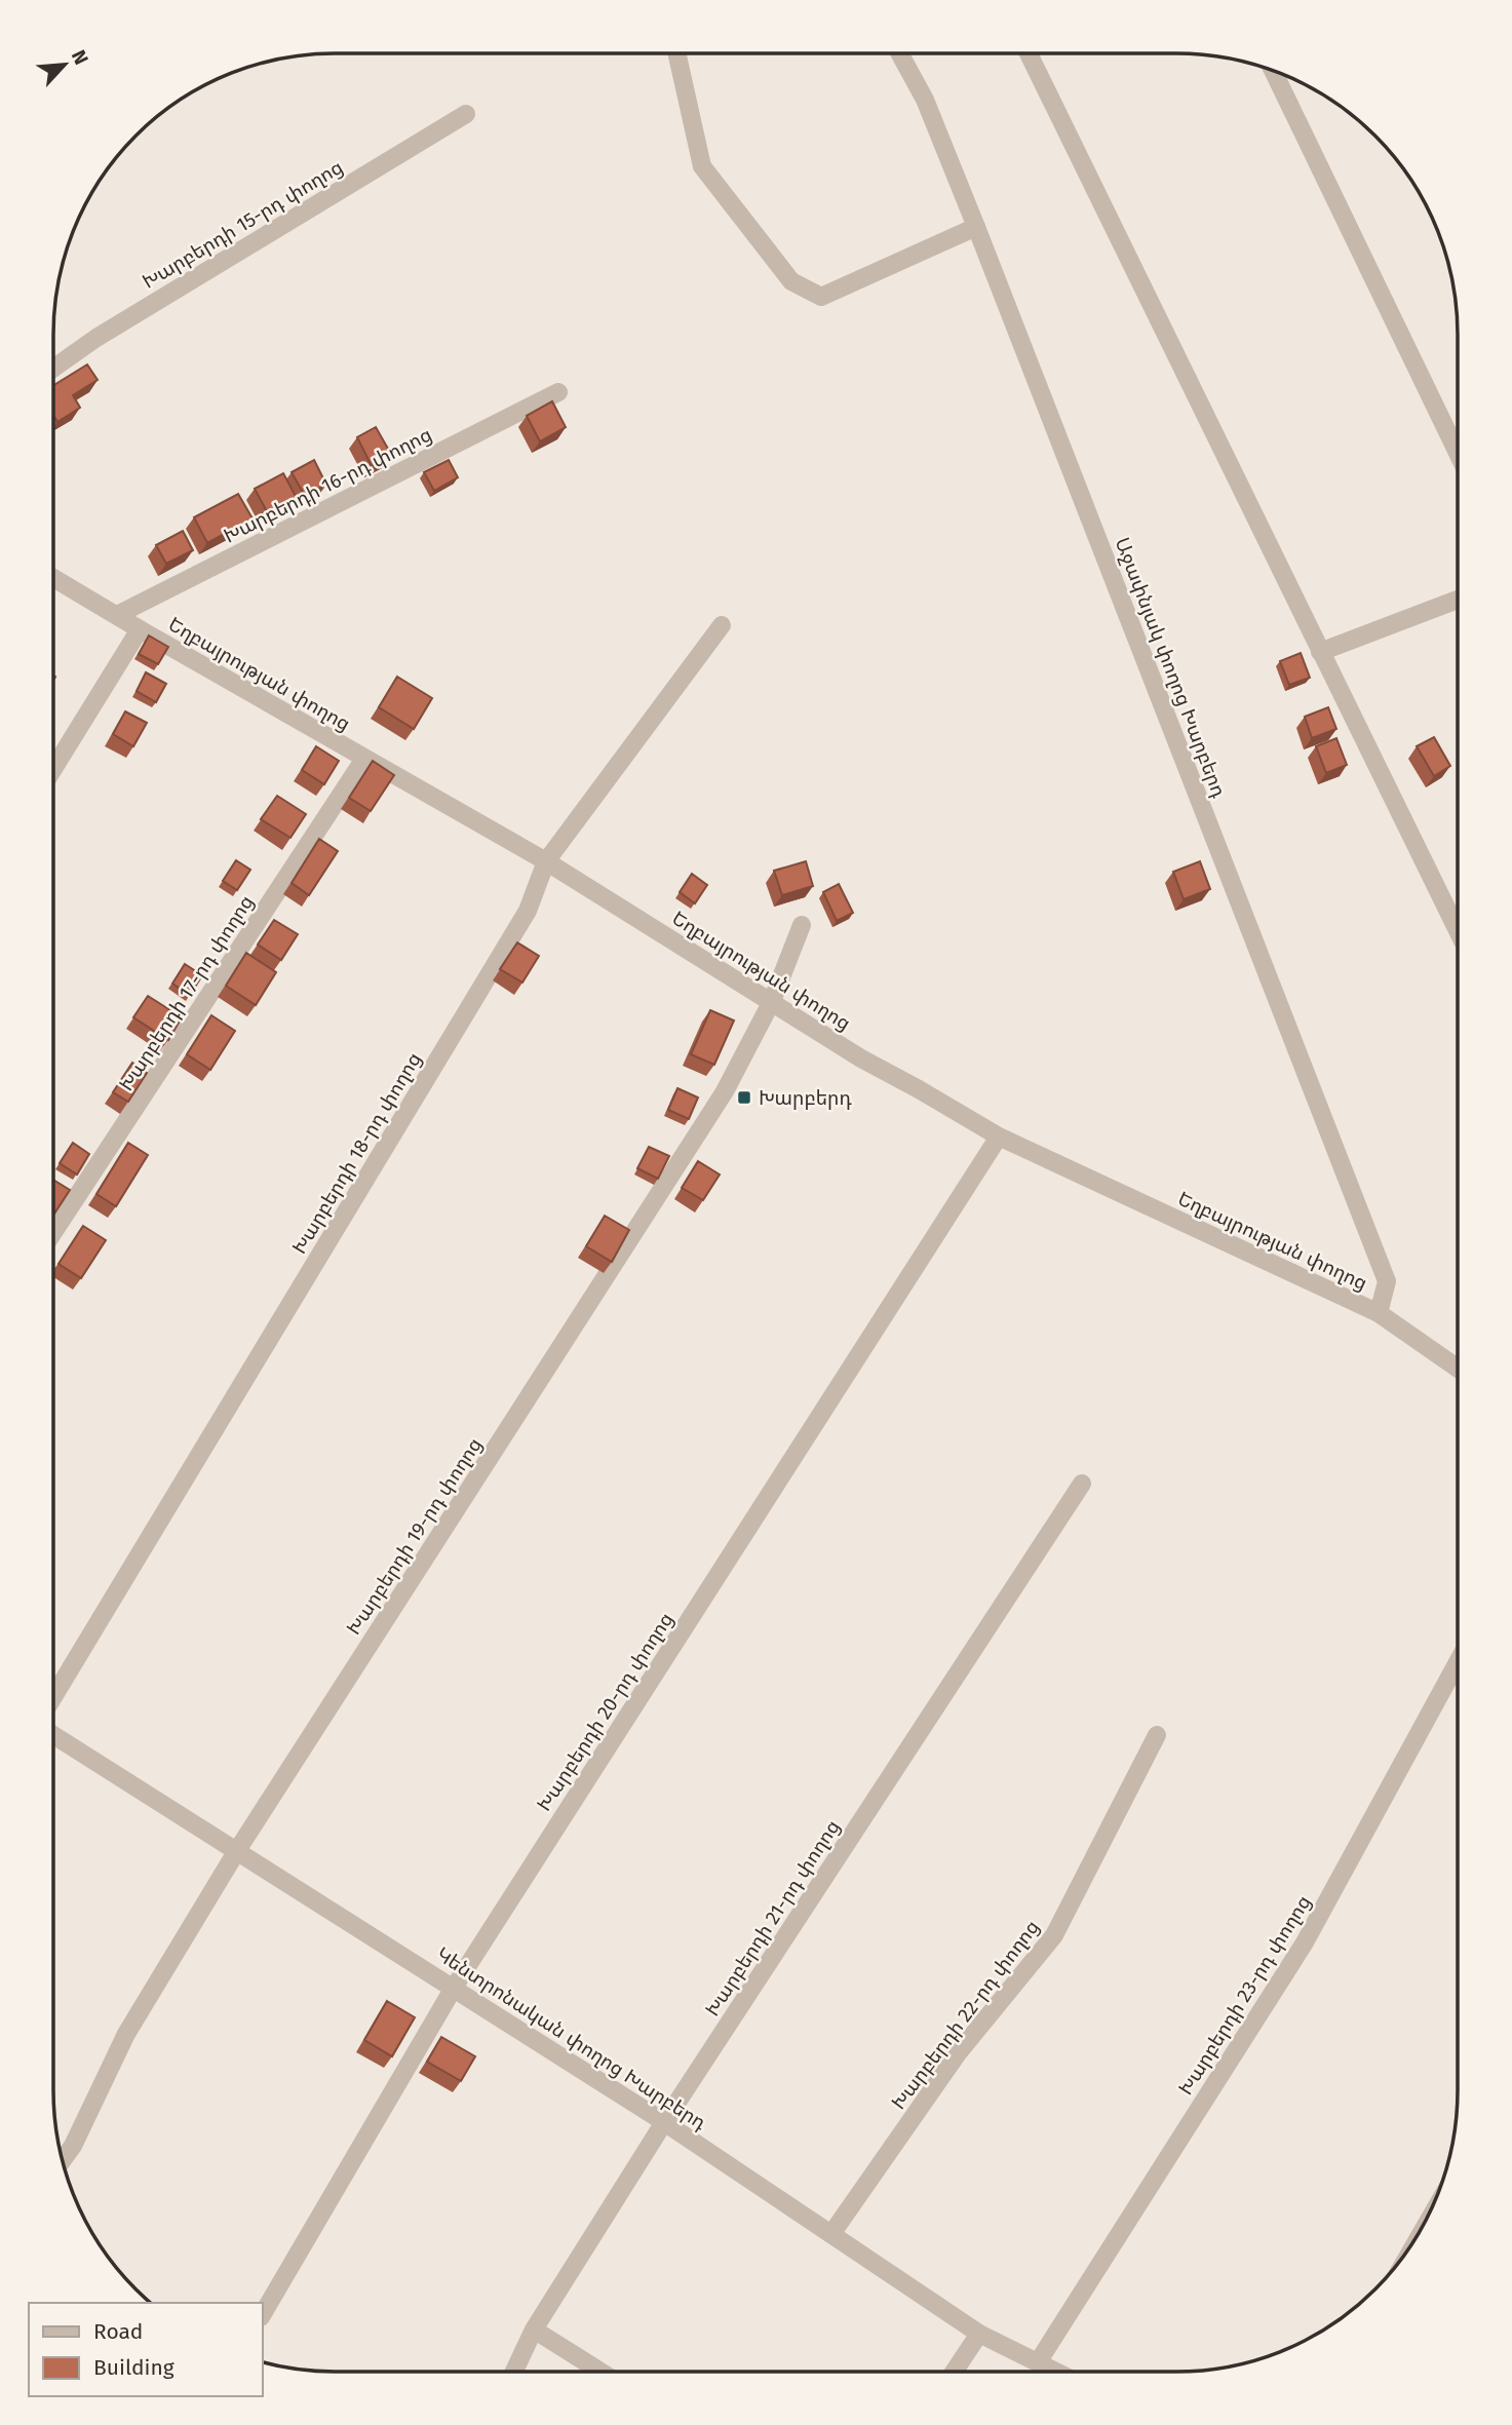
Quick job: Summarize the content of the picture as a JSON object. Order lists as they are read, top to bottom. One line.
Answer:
{"streets":{"street":["Խարբերդի 15-րդ փողոց","Խարբերդի 16-րդ փողոց","Աջափնյակ փողոց Խարբերդ","Եղբայրության փողոց","Խարբերդի 17-րդ փողոց","Խարբերդի 18-րդ փողոց","Խարբերդի 19-րդ փողոց","Խարբերդի 20-րդ փողոց","Խարբերդի 21-րդ փողոց","Խարբերդի 23-րդ փողոց","Խարբերդի 22-րդ փողոց","Կենտրոնական փողոց Խարբերդ"]},"crossings":[["Խարբերդի 16-րդ փողոց","Եղբայրության փողոց"],["Աջափնյակ փողոց Խարբերդ","Եղբայրության փողոց"],["Եղբայրության փողոց","Խարբերդի 17-րդ փողոց"],["Եղբայրության փողոց","Խարբերդի 18-րդ փողոց"],["Եղբայրության փողոց","Խարբերդի 19-րդ փողոց"],["Եղբայրության փողոց","Խարբերդի 20-րդ փողոց"],["Խարբերդի 19-րդ փողոց","Կենտրոնական փողոց Խարբերդ"],["Խարբերդի 20-րդ փողոց","Կենտրոնական փողոց Խարբերդ"],["Խարբերդի 21-րդ փողոց","Կենտրոնական փողոց Խարբերդ"],["Խարբերդի 23-րդ փողոց","Կենտրոնական փողոց Խարբերդ"],["Խարբերդի 22-րդ փողոց","Կենտրոնական փողոց Խարբերդ"]],"places":{"transit":["Խարբերդ"]},"legend":["Road","Building"],"north":"top right"}
